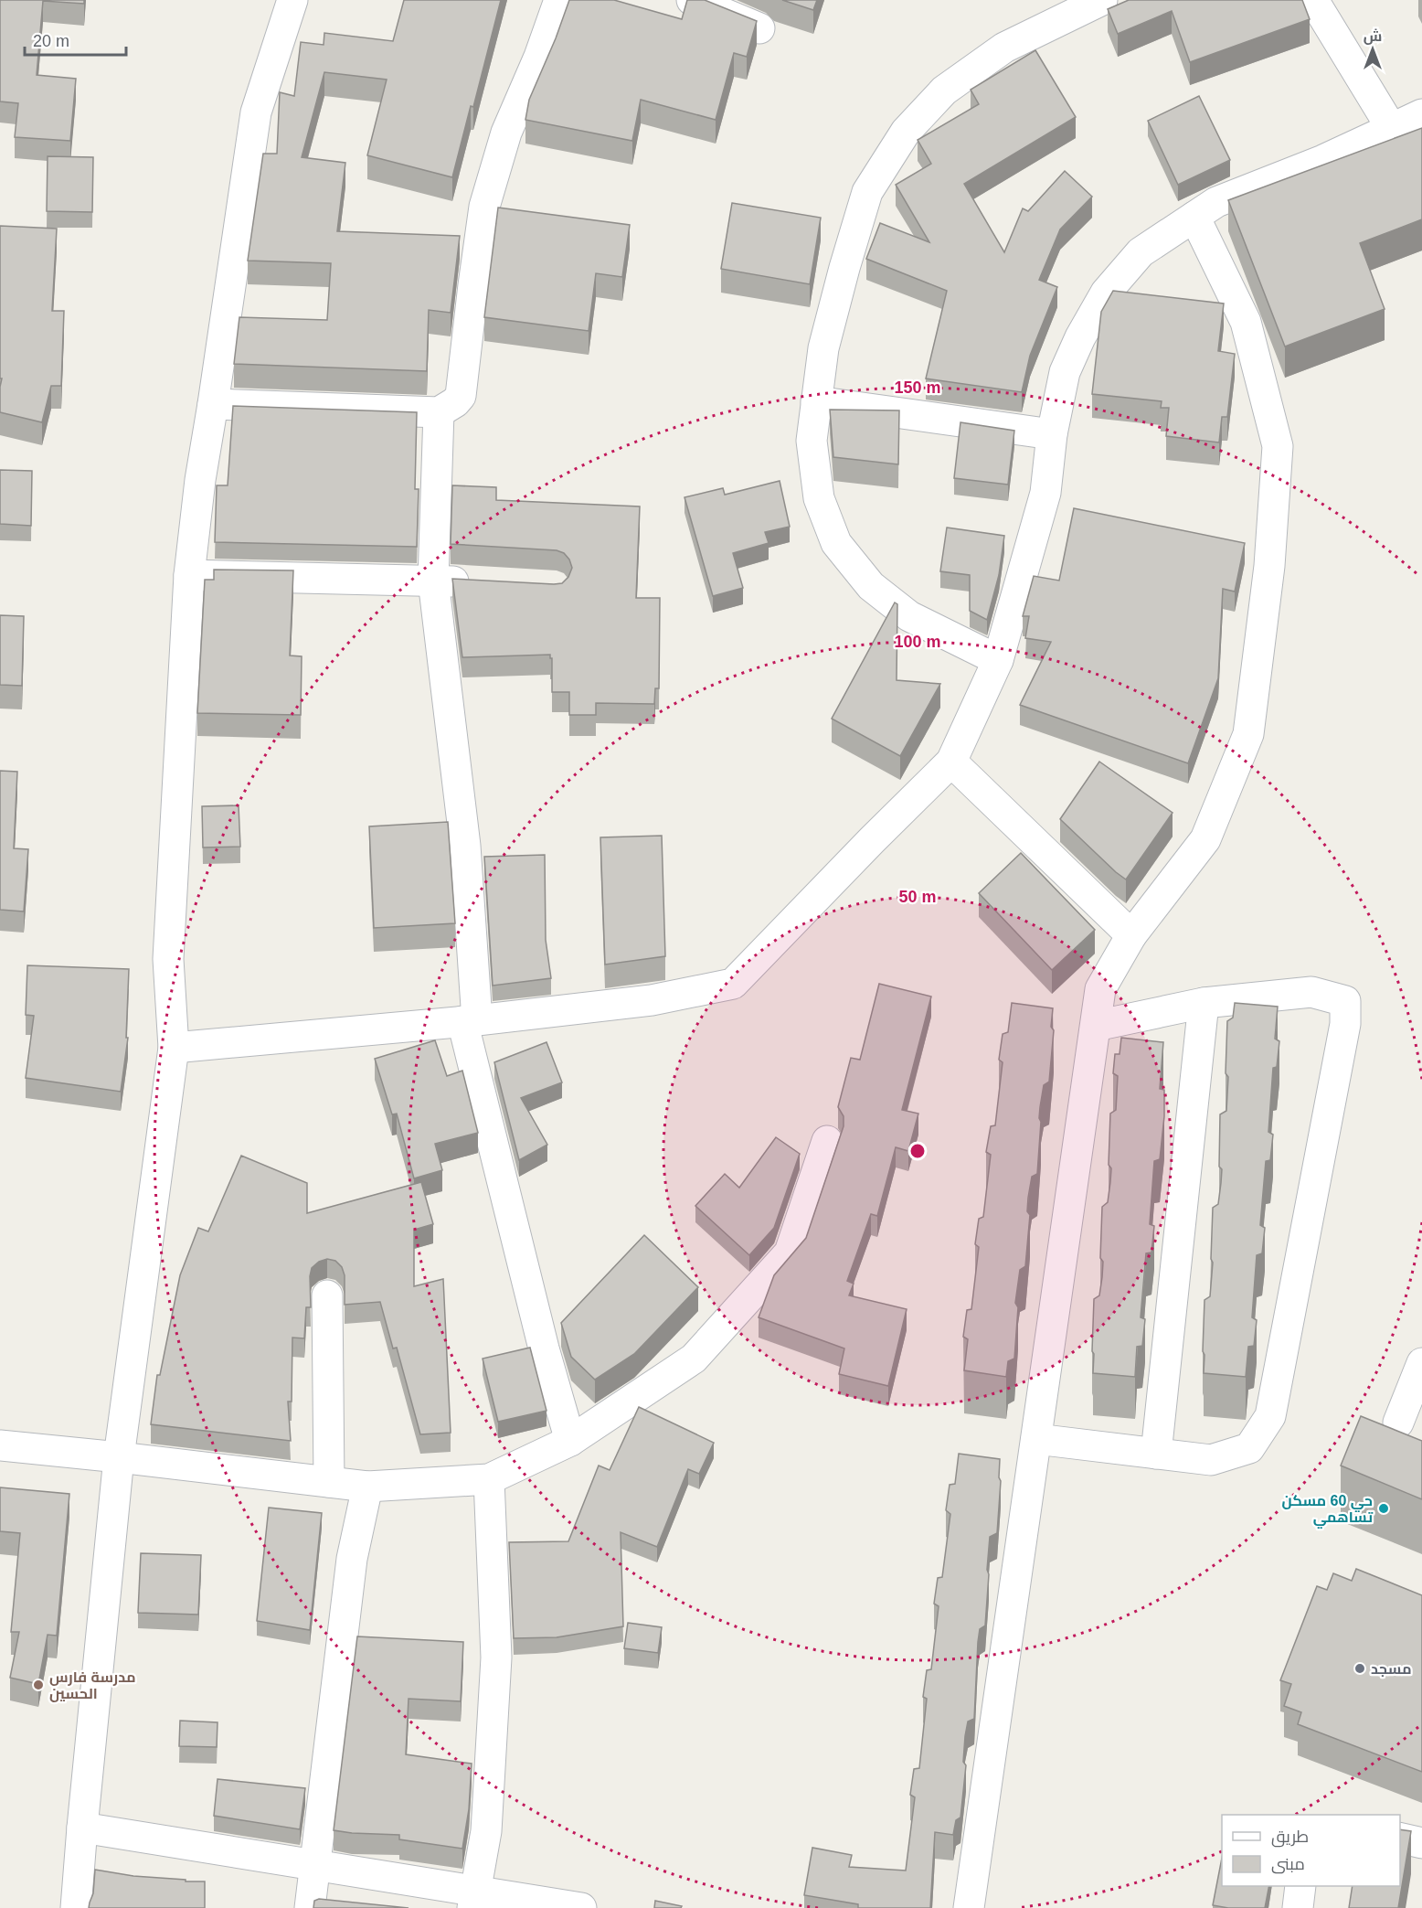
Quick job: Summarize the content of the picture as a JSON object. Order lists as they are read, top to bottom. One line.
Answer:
{"places":["حي 60 مسكن تساهمي","مسجد","مدرسة فارس الحسين"],"legend":["طريق","مبنى"],"scale_bar":"20 m","north":"top","rings":["150 m","100 m","50 m"]}
